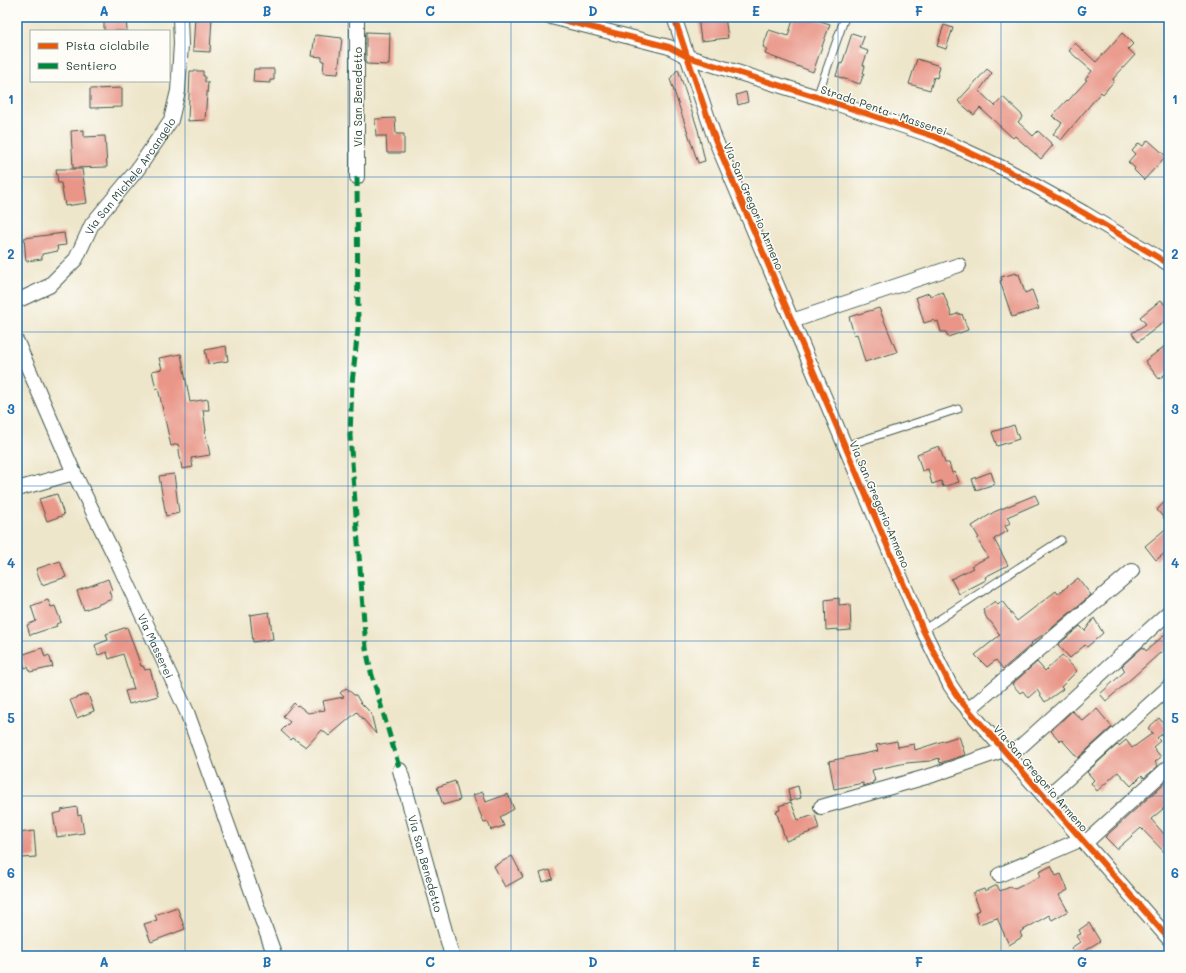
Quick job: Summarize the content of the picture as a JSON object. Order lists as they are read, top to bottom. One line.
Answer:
{"streets":{"street":["Via San Benedetto","Strada Penta - Masserei","Via San Michele Arcangelo","Via San Gregorio Armeno","Via Masserei"]},"crossings":[["Strada Penta - Masserei","Via San Gregorio Armeno"]],"legend":["Pista ciclabile","Sentiero"],"grid":{"columns":["A","B","C","D","E","F","G"],"rows":["1","2","3","4","5","6"]}}
